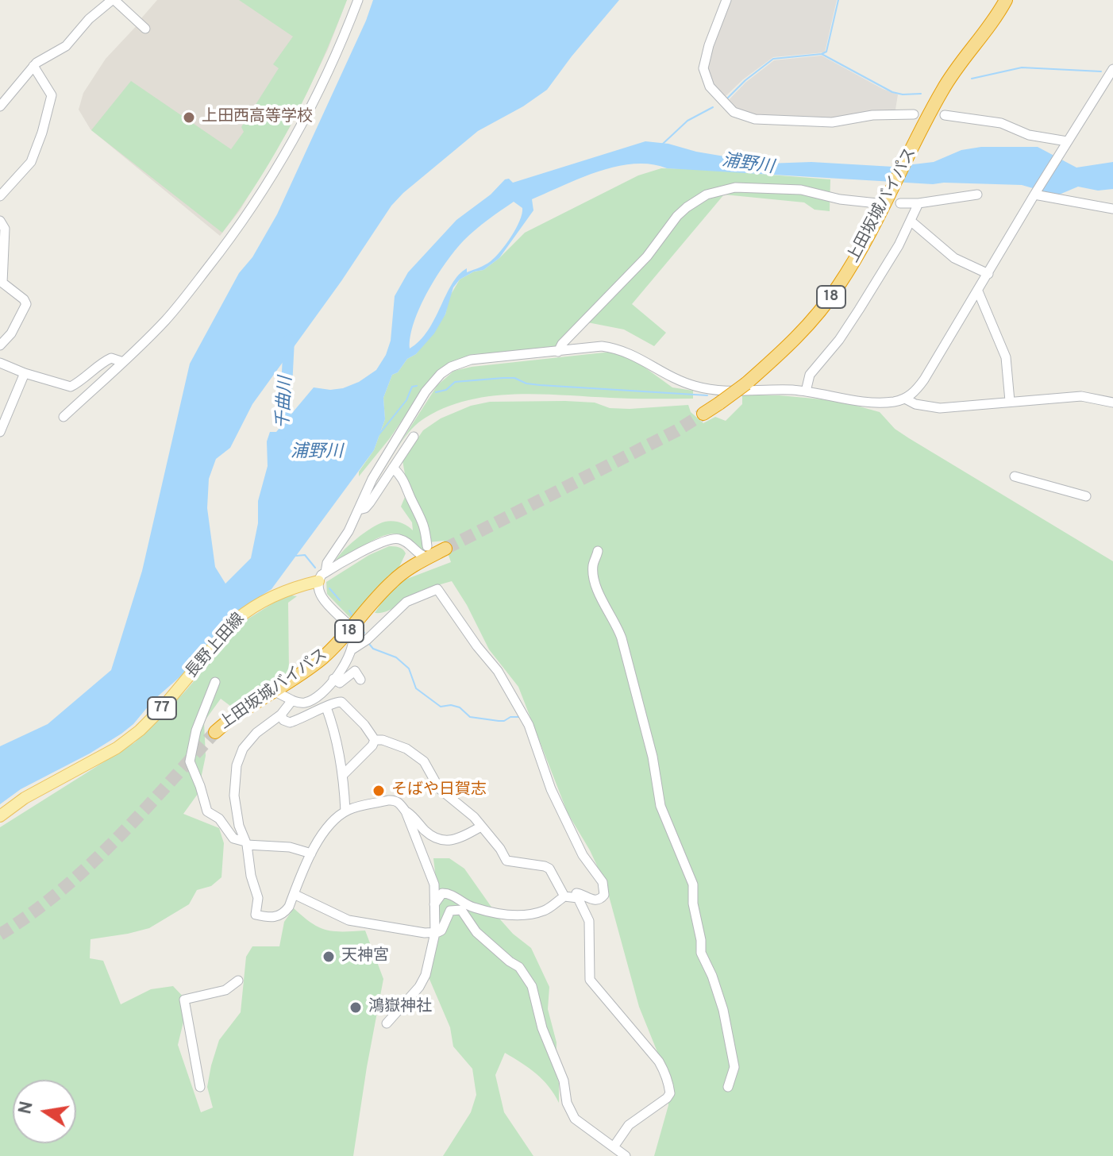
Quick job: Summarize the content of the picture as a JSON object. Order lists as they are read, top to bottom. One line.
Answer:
{"streets":{"highway":["上田坂城バイパス","18"],"main road":["長野上田線","77"]},"water":["浦野川","千曲川"],"places":["上田西高等学校","そばや日賀志","天神宮","鴻嶽神社"],"north":"left"}
